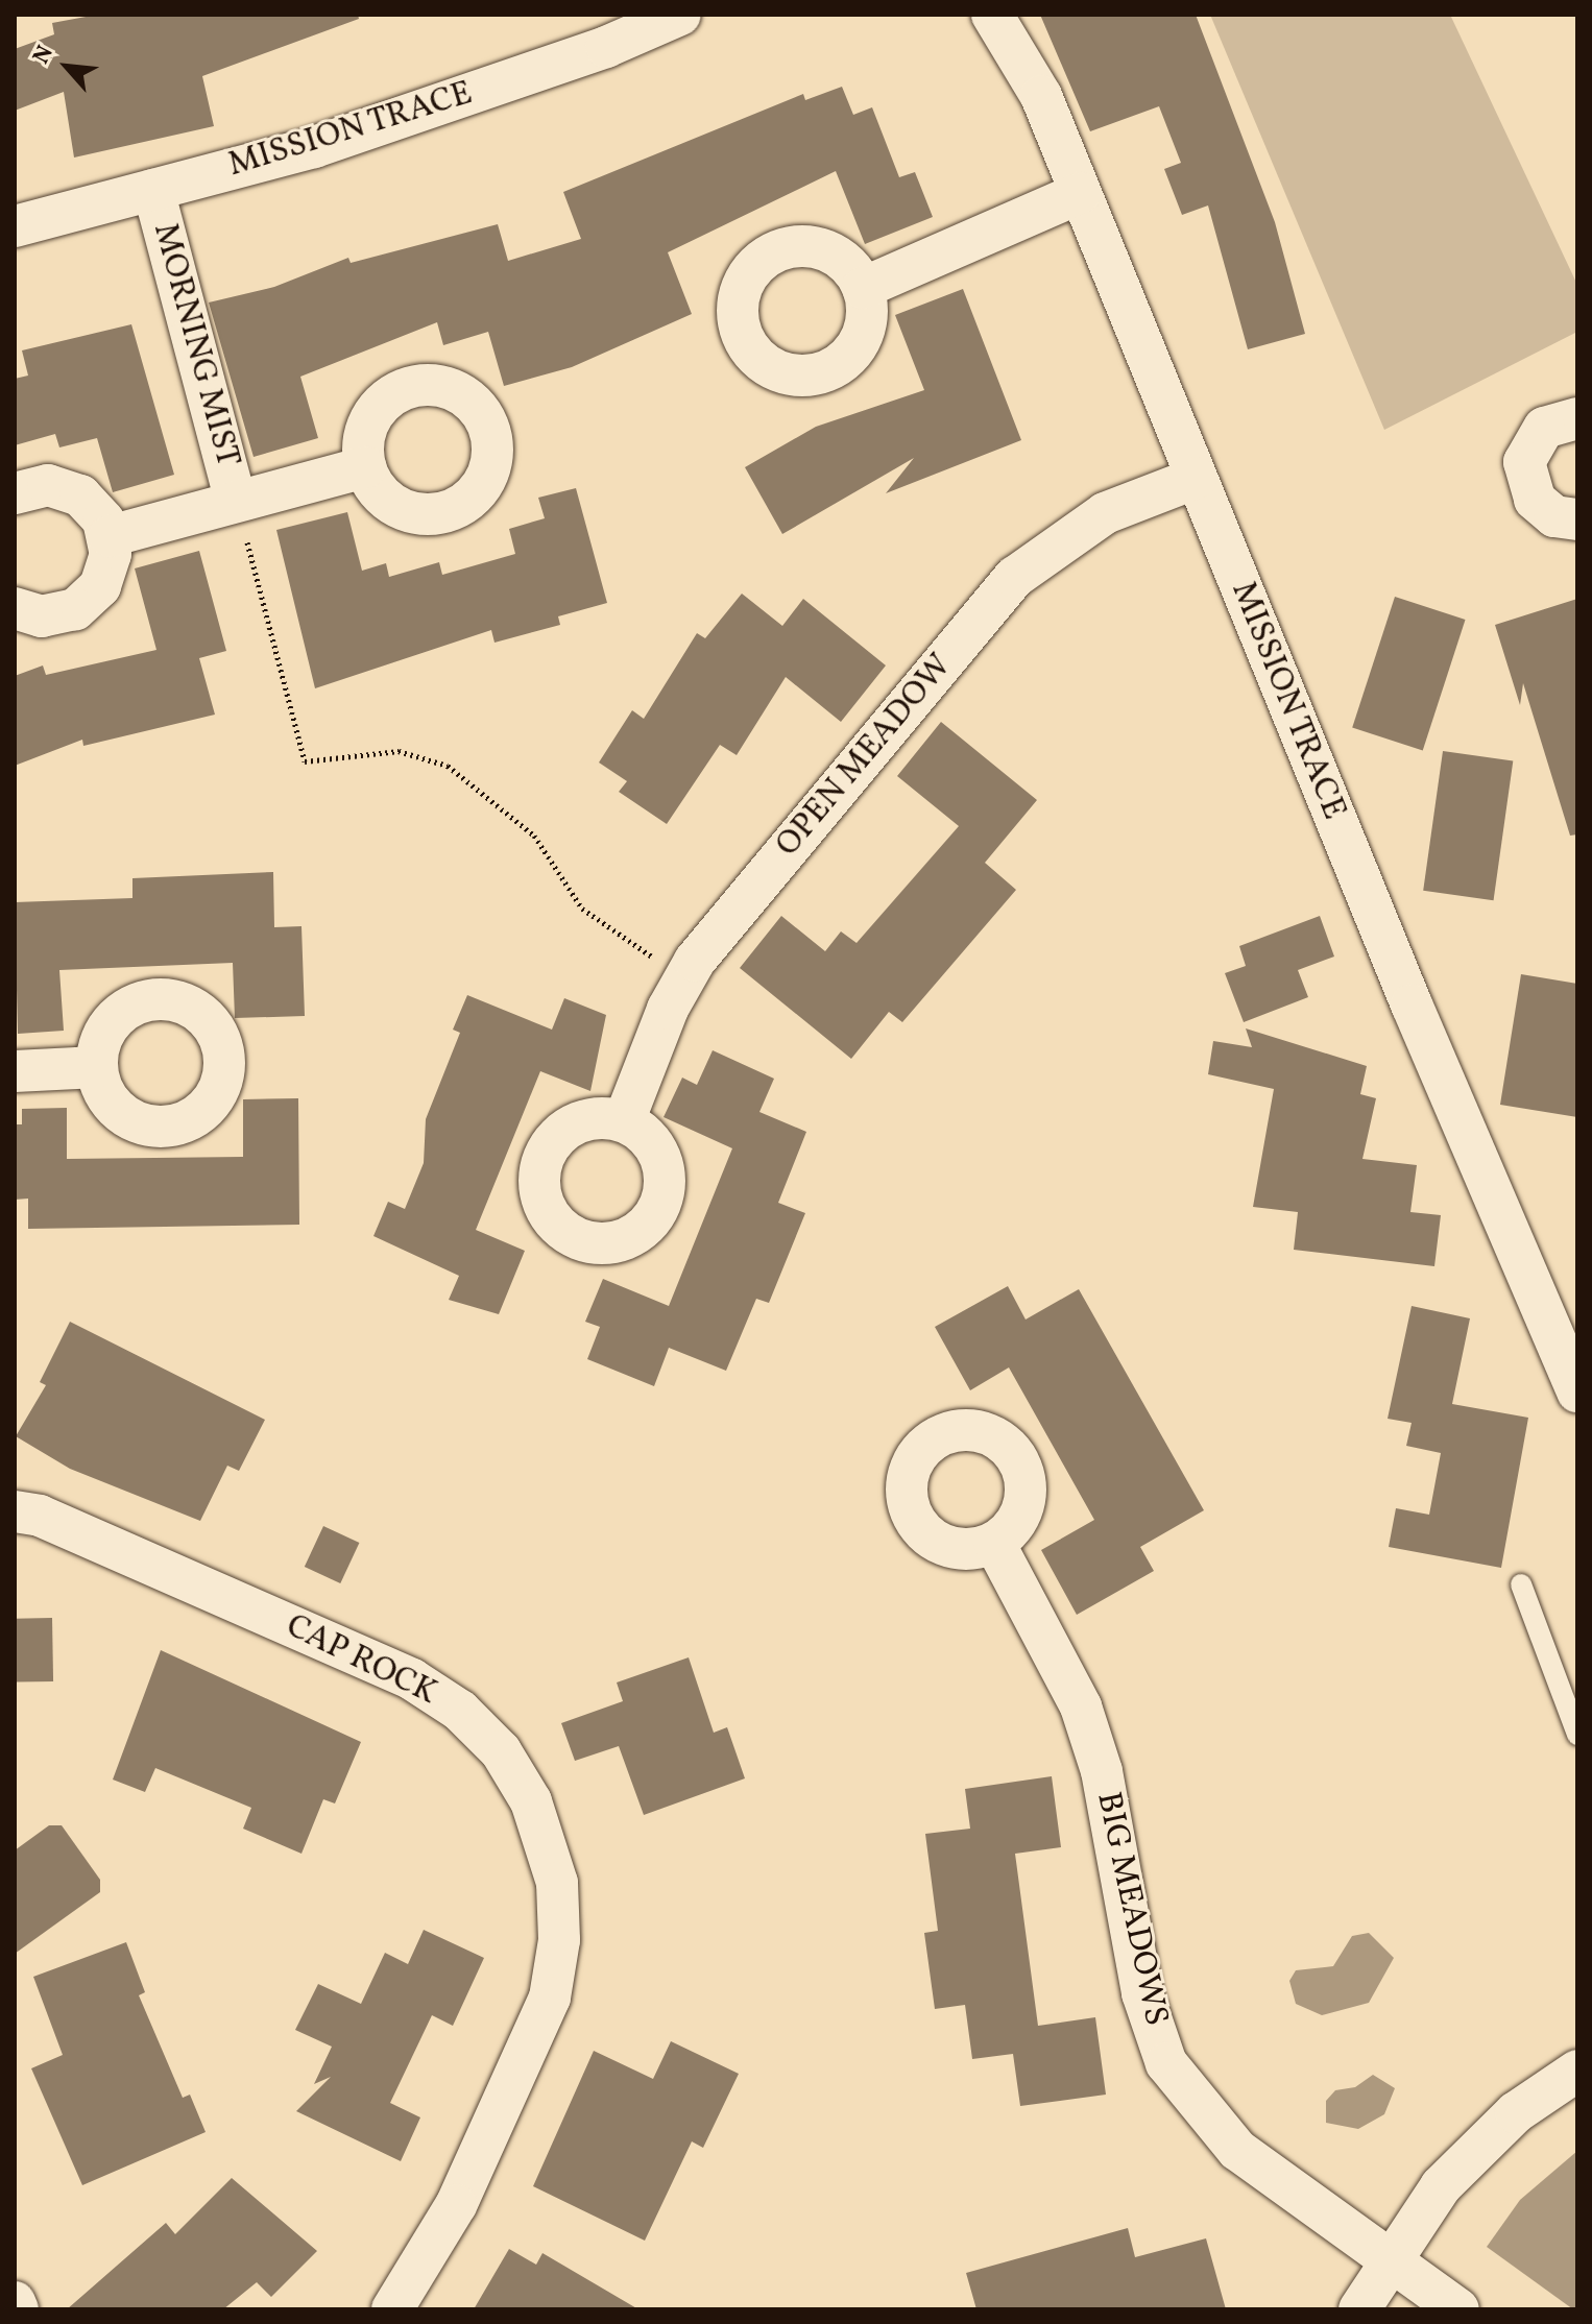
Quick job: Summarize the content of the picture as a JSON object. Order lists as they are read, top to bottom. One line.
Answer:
{"streets":{"street":["MISSION TRACE","MORNING MIST","OPEN MEADOW","CAP ROCK","BIG MEADOWS"]},"crossings":[["MISSION TRACE","MORNING MIST"],["MISSION TRACE","OPEN MEADOW"]],"north":"top left"}
